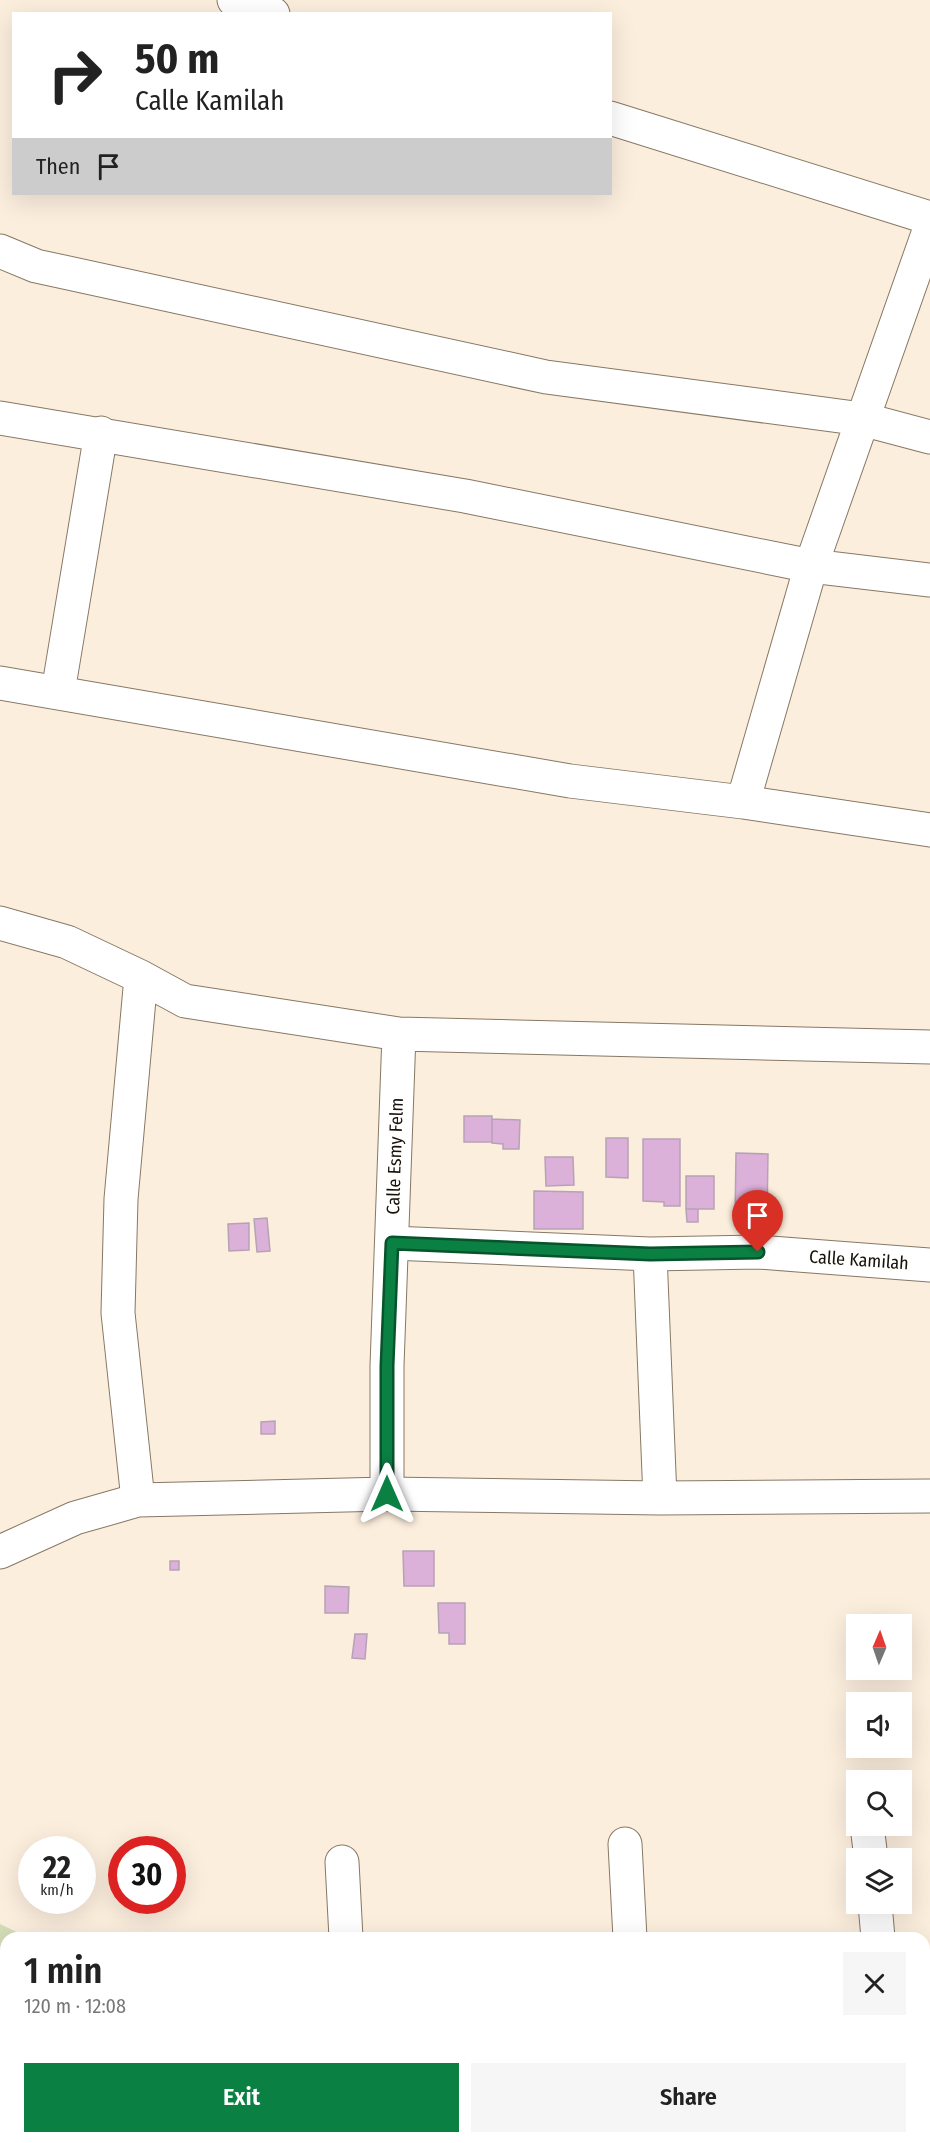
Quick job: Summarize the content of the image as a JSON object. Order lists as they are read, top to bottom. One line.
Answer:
{"streets":{"street":["Calle Esmy Felm","Calle Kamilah"]},"crossings":[["Calle Esmy Felm","Calle Kamilah"]],"north":"top","page":{"turn":["50 m","Calle Kamilah"],"then":"Then","speed":"22 km/h","limit":"30","heading":["1 min","120 m · 12:08"],"buttons":["Exit","Share"]}}
